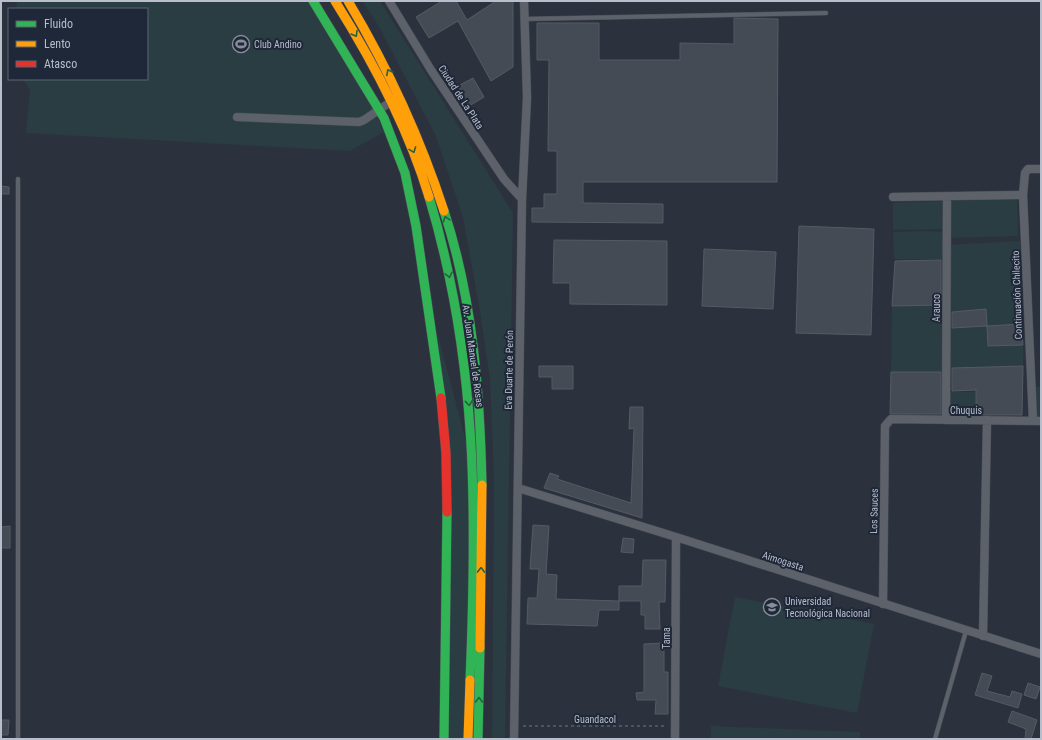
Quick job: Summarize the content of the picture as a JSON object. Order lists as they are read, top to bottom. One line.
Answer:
{"streets":{"main road":["Av. Juan Manuel de Rosas"],"street":["Ciudad de La Plata","Continuación Chilecito","Arauco","Eva Duarte de Perón","Chuquis","Los Sauces","Aimogasta","Tama"],"path":["Guandacol"]},"crossings":[["Ciudad de La Plata","Eva Duarte de Perón"],["Continuación Chilecito","Chuquis"],["Arauco","Chuquis"],["Eva Duarte de Perón","Aimogasta"],["Eva Duarte de Perón","Guandacol"],["Chuquis","Los Sauces"],["Los Sauces","Aimogasta"],["Aimogasta","Tama"],["Tama","Guandacol"]],"places":{"sports":["Club Andino"],"school or university":["Universidad Tecnológica Nacional"]},"legend":["Fluido","Lento","Atasco"]}
